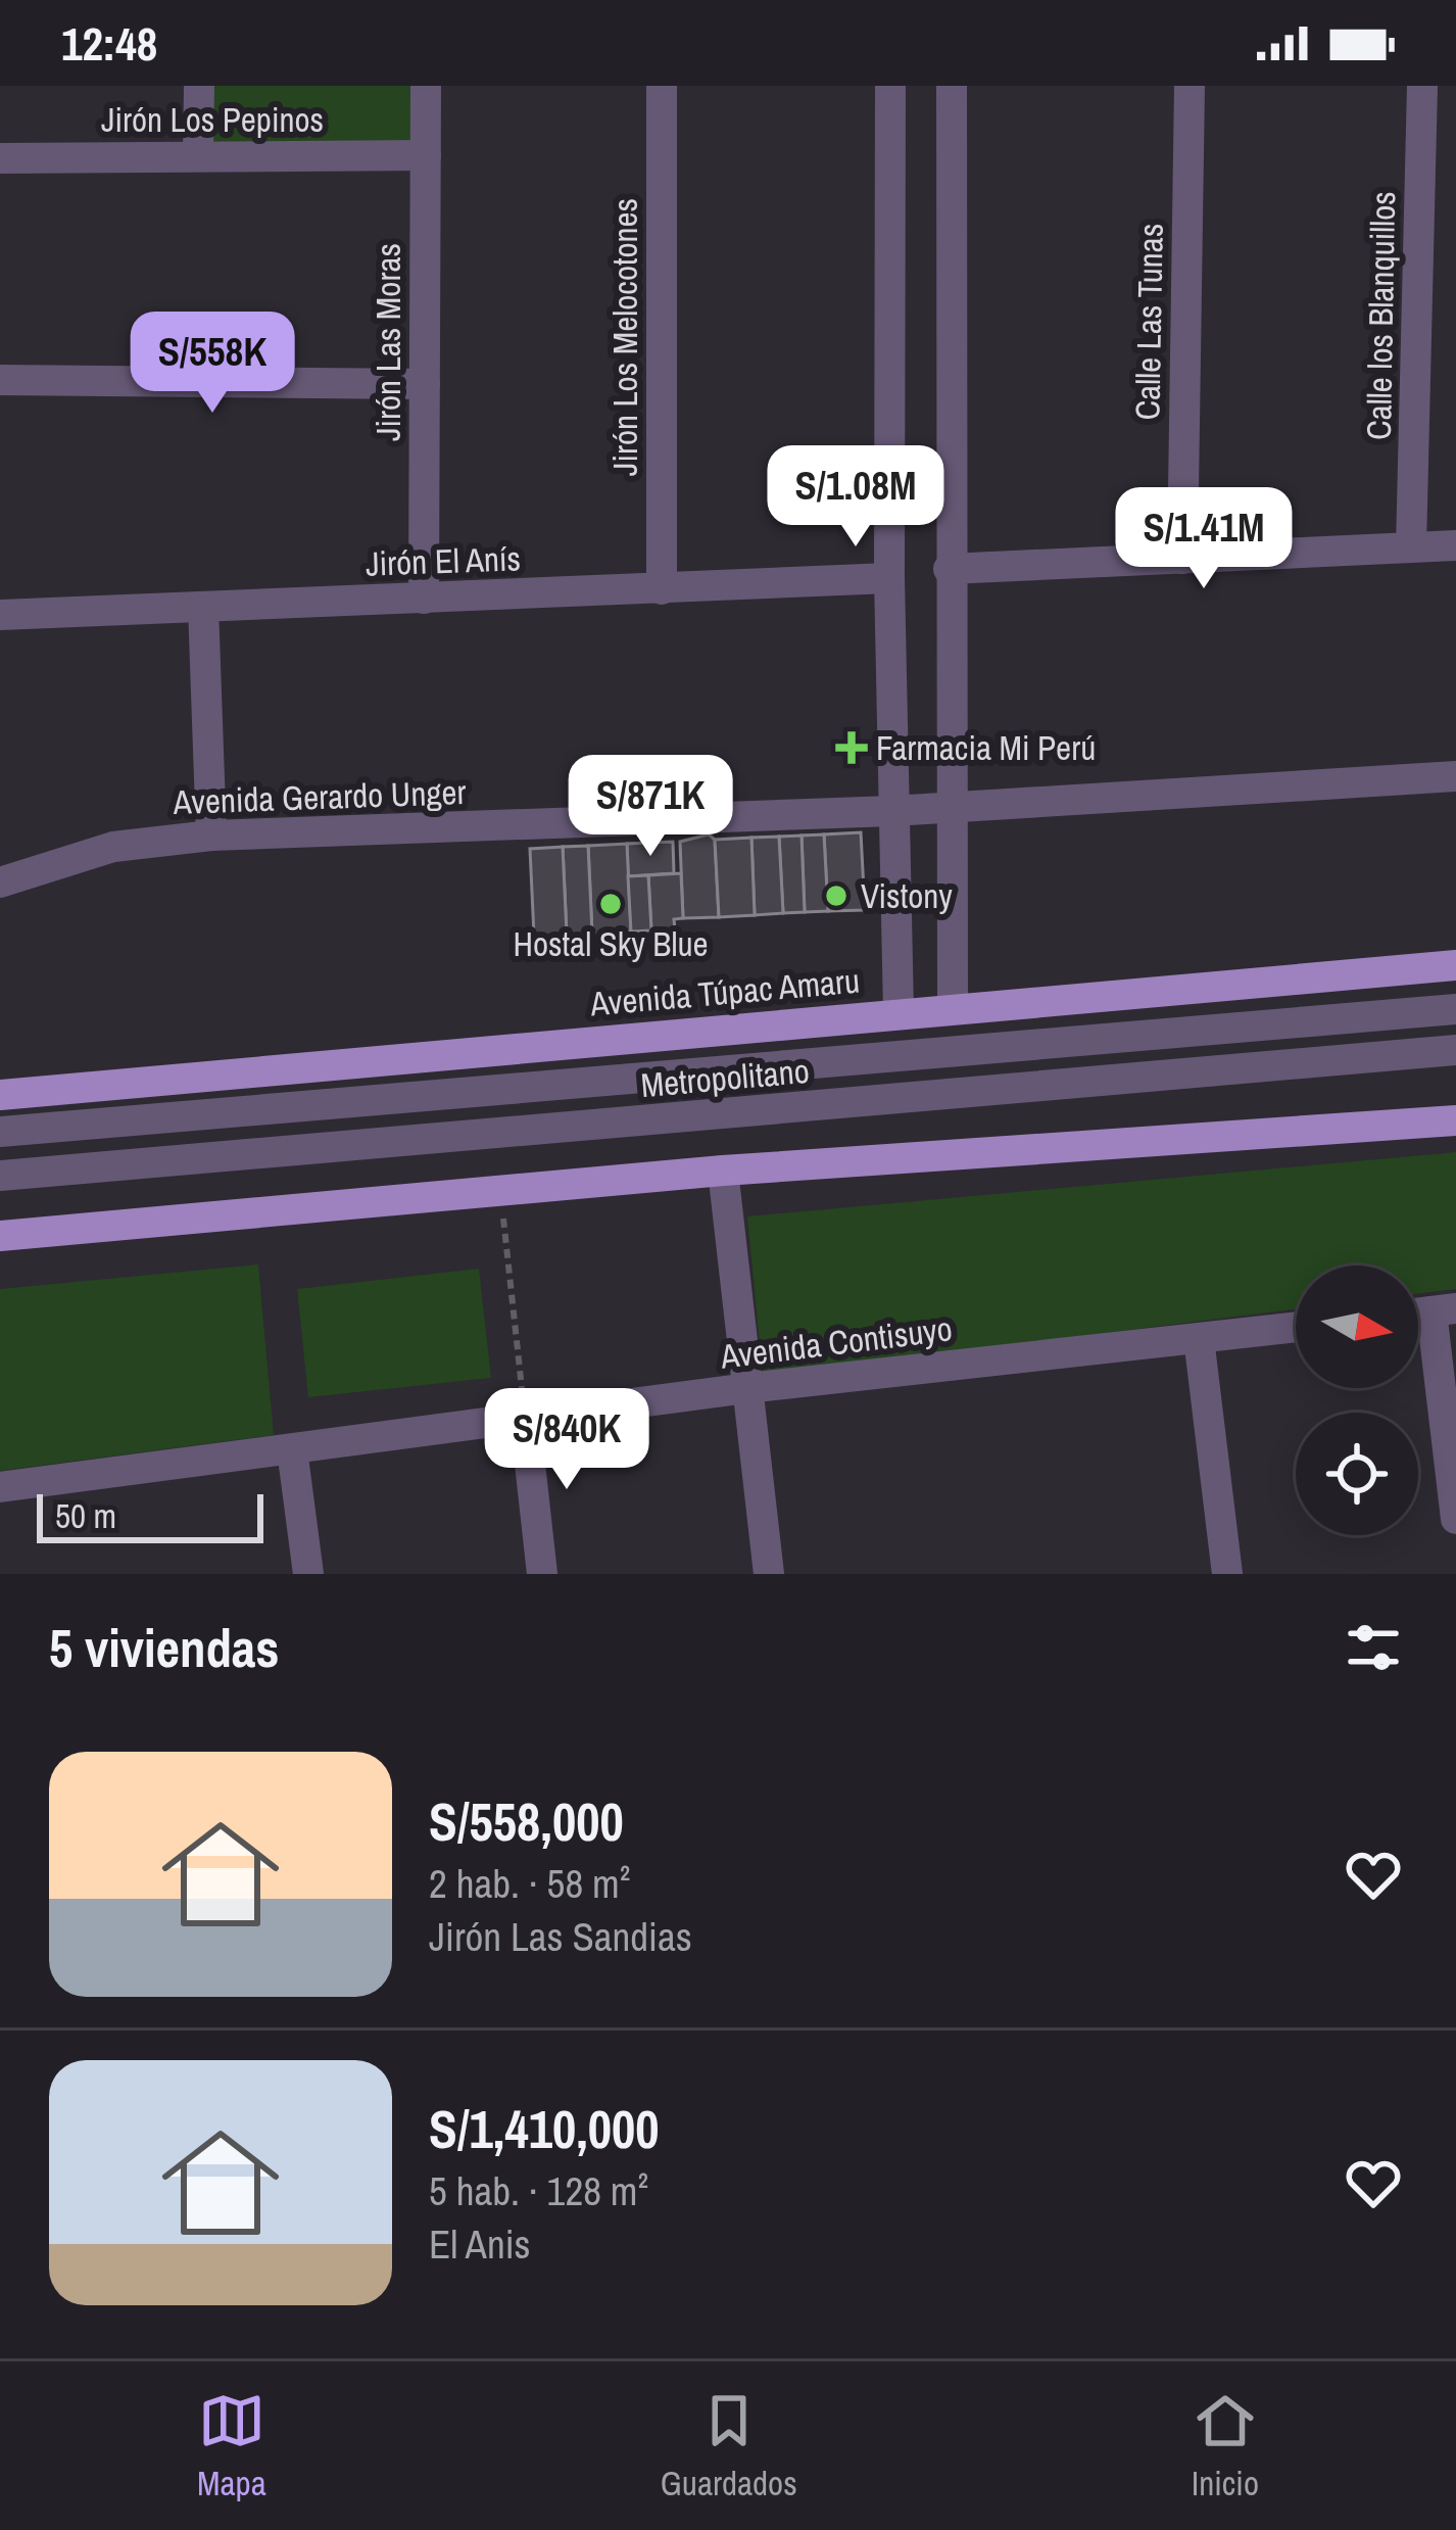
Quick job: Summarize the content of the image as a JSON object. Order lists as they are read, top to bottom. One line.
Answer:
{"streets":{"main road":["Avenida Túpac Amaru"],"street":["Jirón Los Pepinos","Calle los Blanquillos","Calle Las Tunas","Jirón Los Melocotones","Jirón Las Moras","Jirón El Anís","Avenida Gerardo Unger","Metropolitano","Avenida Contisuyo"]},"crossings":[["Jirón Los Pepinos","Jirón Las Moras"],["Jirón Los Melocotones","Jirón El Anís"],["Jirón Las Moras","Jirón El Anís"]],"places":{"health":["Farmacia Mi Perú"],"other":["Vistony","Hostal Sky Blue"]},"scale_bar":"50 m","north":"right","page":{"status":"12:48","price":["S/558K","S/1.08M","S/1.41M","S/871K","S/840K"],"scale":"50 m","heading":"5 viviendas","list":[{"name":"S/558,000","note":"2 hab. · 58 m² · Jirón Las Sandias"},{"name":"S/1,410,000","note":"5 hab. · 128 m² · El Anis"}],"tabs":["Mapa","Guardados","Inicio"]}}
